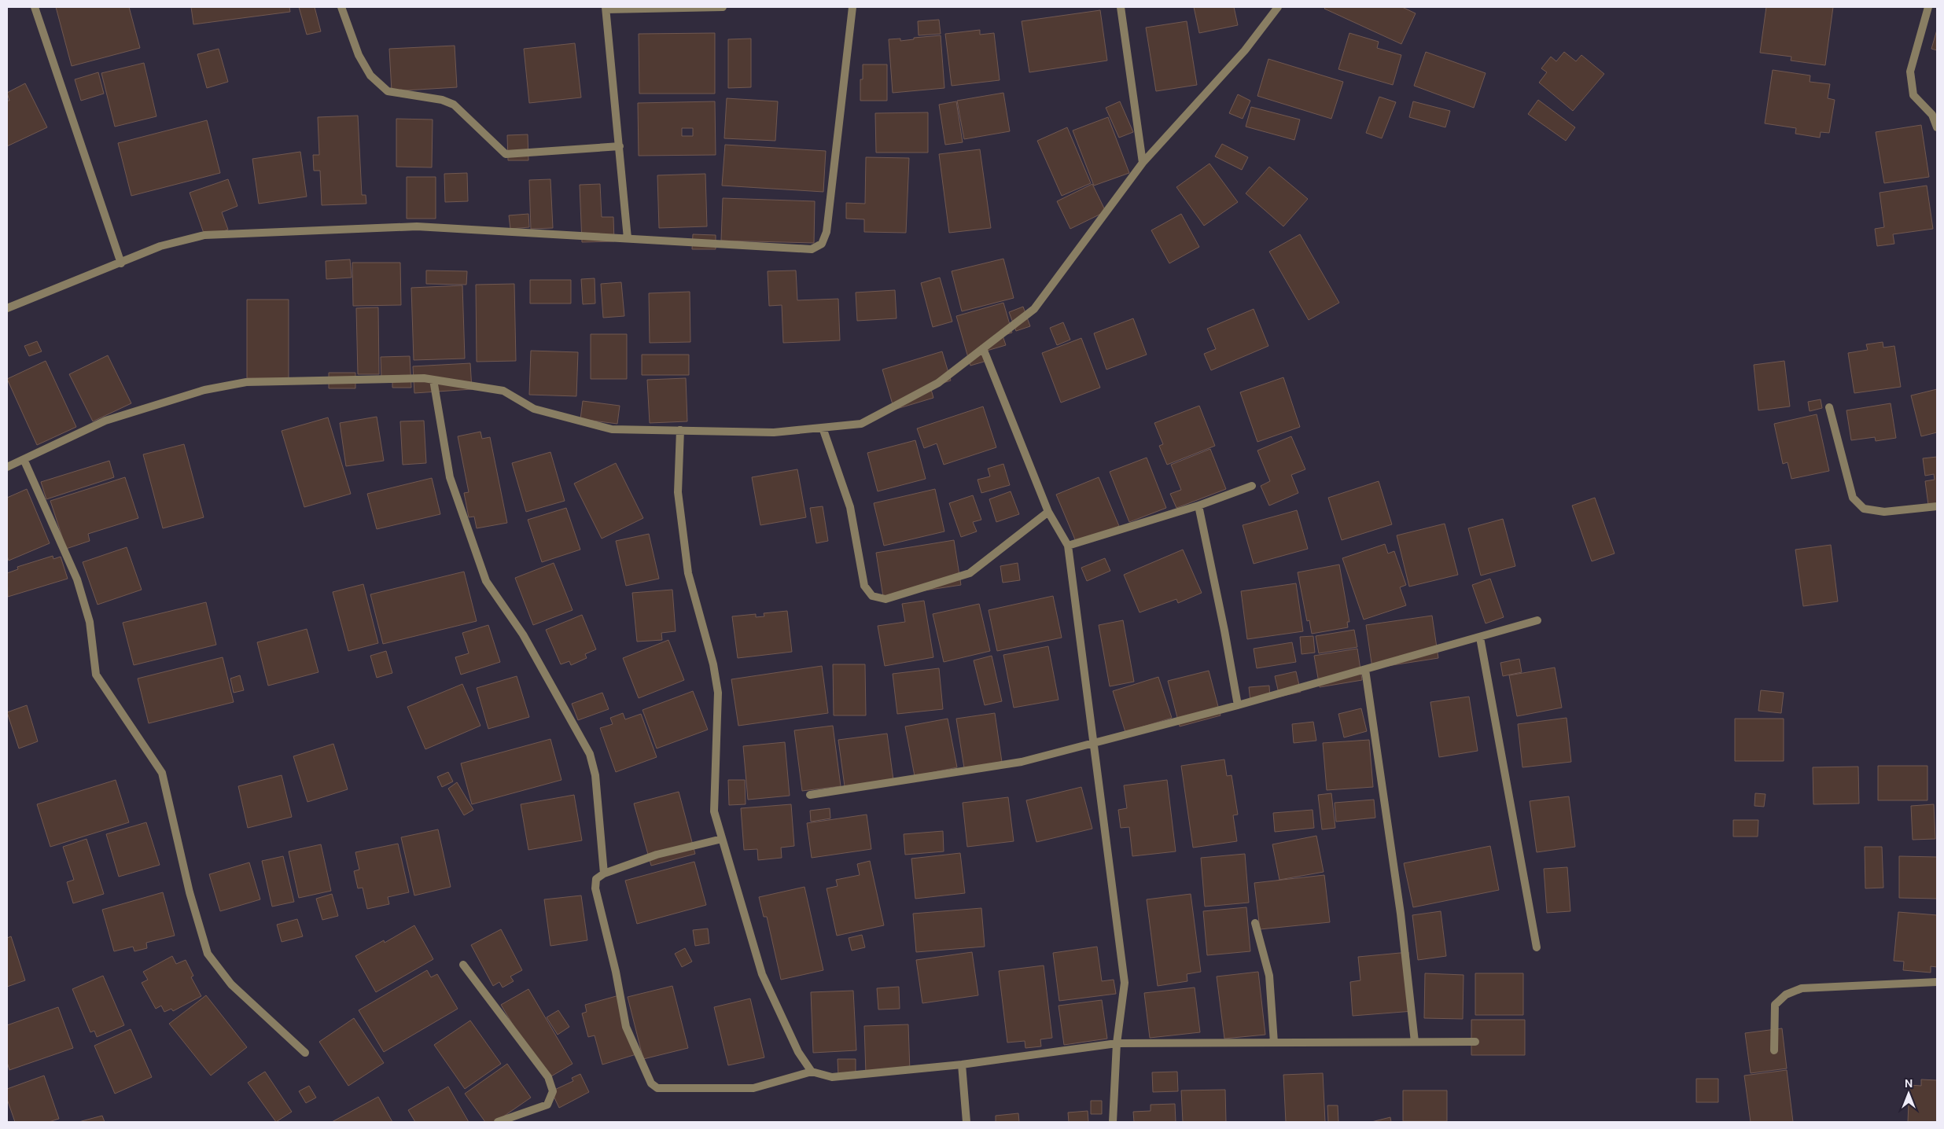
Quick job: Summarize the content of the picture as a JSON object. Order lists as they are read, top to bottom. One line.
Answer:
{"north":"top"}
